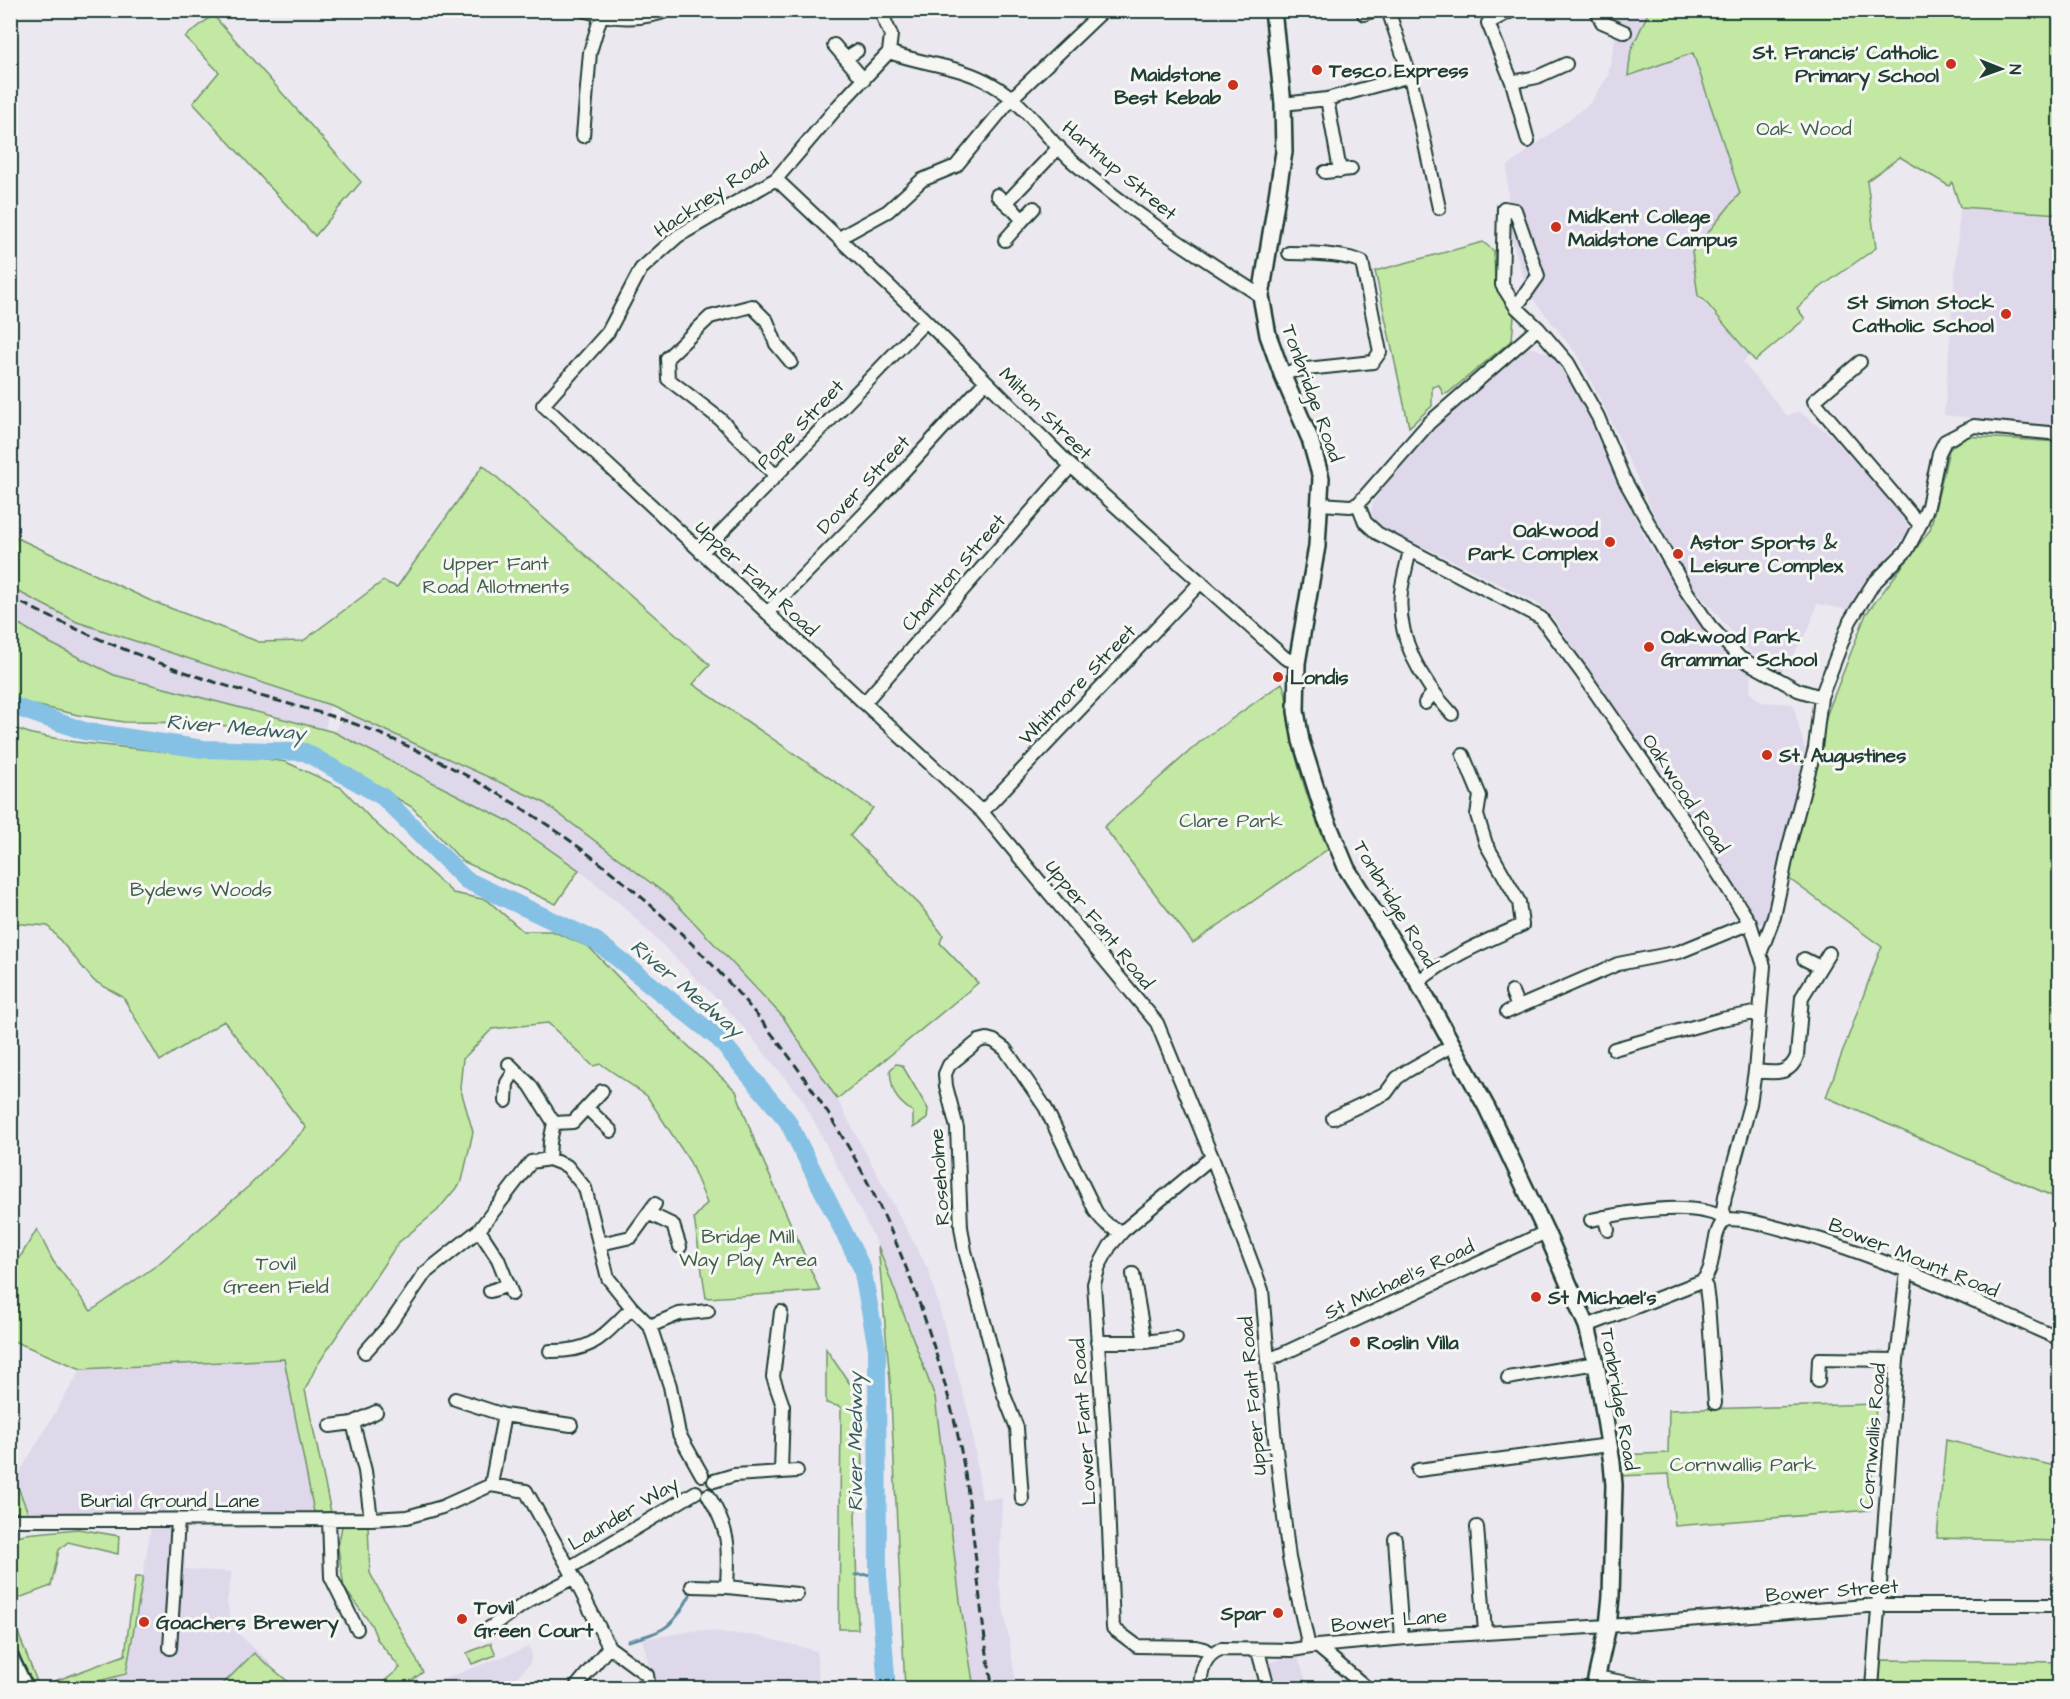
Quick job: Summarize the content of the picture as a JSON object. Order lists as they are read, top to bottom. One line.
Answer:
{"streets":{"main road":["Tonbridge Road"],"street":["Hartnup Street","Hackney Road","Milton Street","Pope Street","Dover Street","Charlton Street","Upper Fant Road","Whitmore Street","Oakwood Road","Roseholme","Bower Mount Road","St Michael's Road","Lower Fant Road","Cornwallis Road","Burial Ground Lane","Launder Way","Bower Street","Bower Lane"]},"crossings":[["Hartnup Street","Hackney Road"],["Hartnup Street","Tonbridge Road"],["Hackney Road","Milton Street"],["Hackney Road","Upper Fant Road"],["Tonbridge Road","Milton Street"],["Tonbridge Road","St Michael's Road"],["Tonbridge Road","Bower Street"],["Tonbridge Road","Bower Lane"],["Milton Street","Pope Street"],["Milton Street","Dover Street"],["Milton Street","Charlton Street"],["Milton Street","Whitmore Street"],["Pope Street","Upper Fant Road"],["Dover Street","Upper Fant Road"],["Charlton Street","Upper Fant Road"],["Upper Fant Road","Whitmore Street"],["Upper Fant Road","St Michael's Road"],["Upper Fant Road","Lower Fant Road"],["Upper Fant Road","Bower Lane"],["Oakwood Road","Bower Mount Road"],["Roseholme","Lower Fant Road"],["Bower Mount Road","Cornwallis Road"],["Lower Fant Road","Bower Lane"],["Cornwallis Road","Bower Street"],["Bower Street","Bower Lane"]],"water":["River Medway"],"parks":["Oak Wood","Upper Fant Road Allotments","Clare Park","Bydews Woods","Bridge Mill Way Play Area","Tovil Green Field","Cornwallis Park"],"places":["St. Francis' Catholic Primary School","Tesco Express","Maidstone Best Kebab","MidKent College Maidstone Campus","St Simon Stock Catholic School","Oakwood Park Complex","Astor Sports & Leisure Complex","Oakwood Park Grammar School","Londis","St. Augustines","St Michael's","Roslin Villa","Spar","Tovil Green Court","Goachers Brewery"],"north":"right"}
